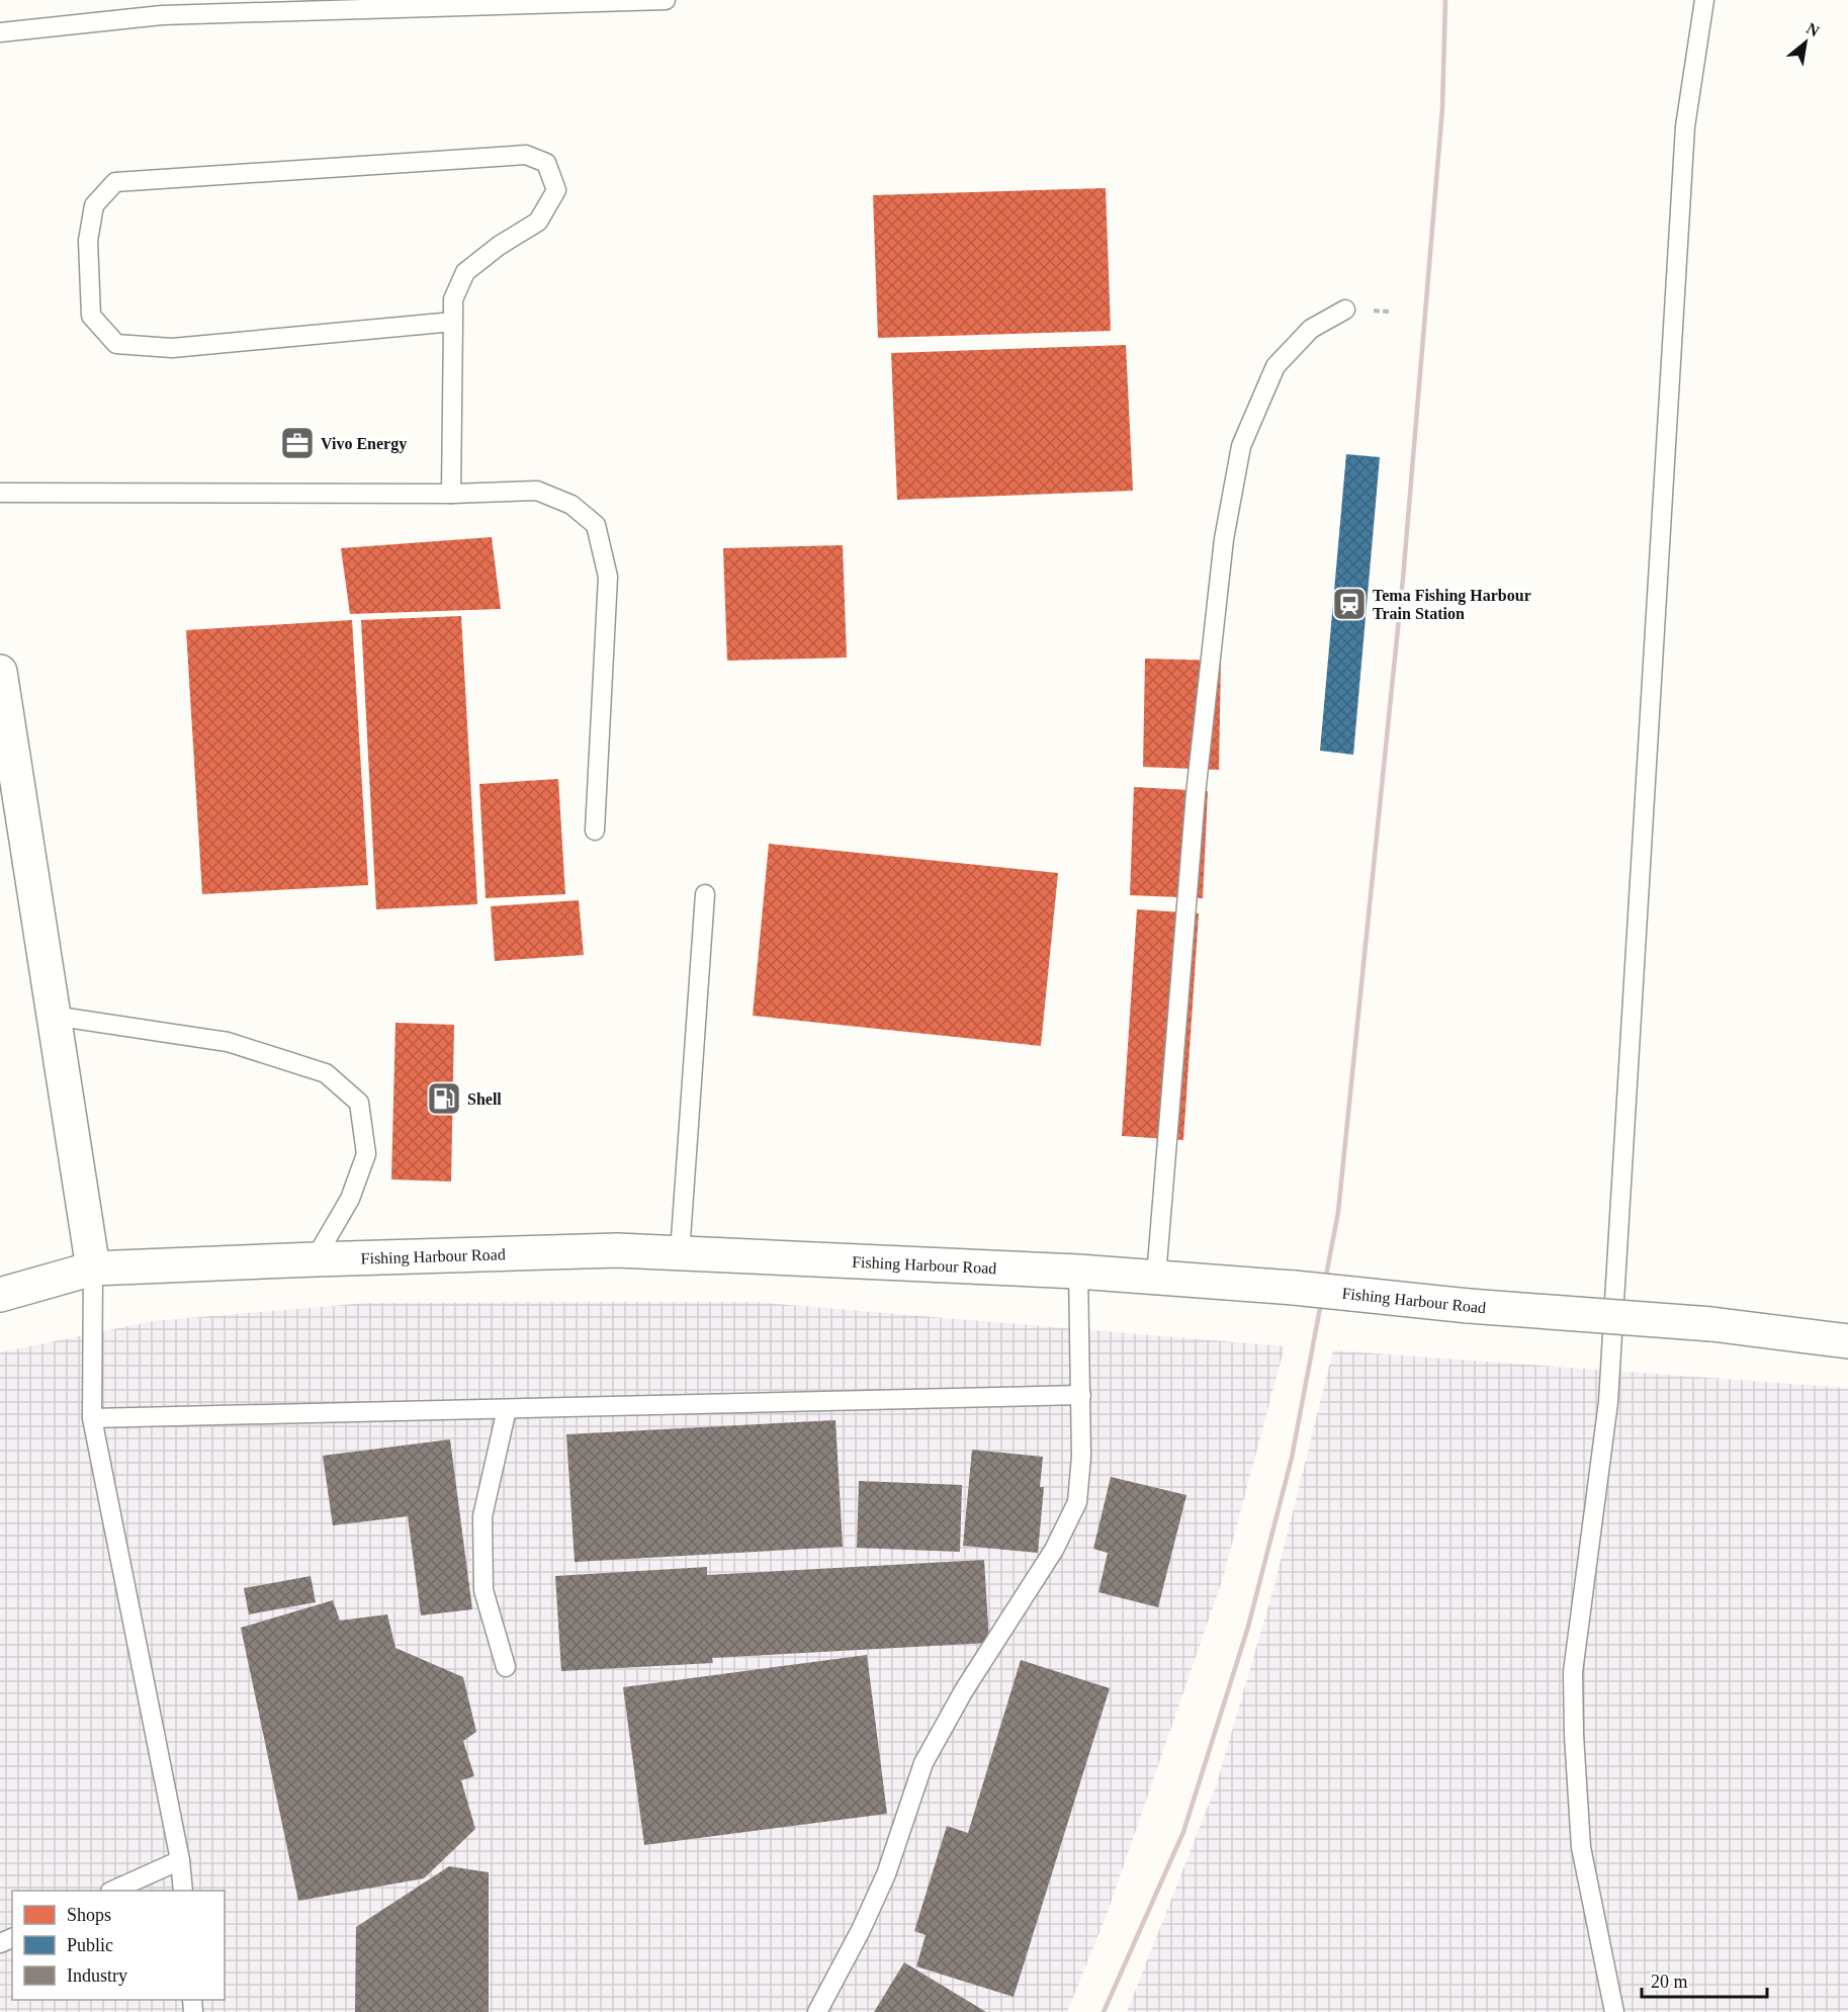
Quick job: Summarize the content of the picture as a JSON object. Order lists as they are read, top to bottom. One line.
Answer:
{"streets":{"street":["Fishing Harbour Road"]},"places":{"office":["Vivo Energy"],"station":["Tema Fishing Harbour Train Station"],"fuel station":["Shell"]},"legend":["Shops","Public","Industry"],"scale_bar":"20 m","north":"top right"}
